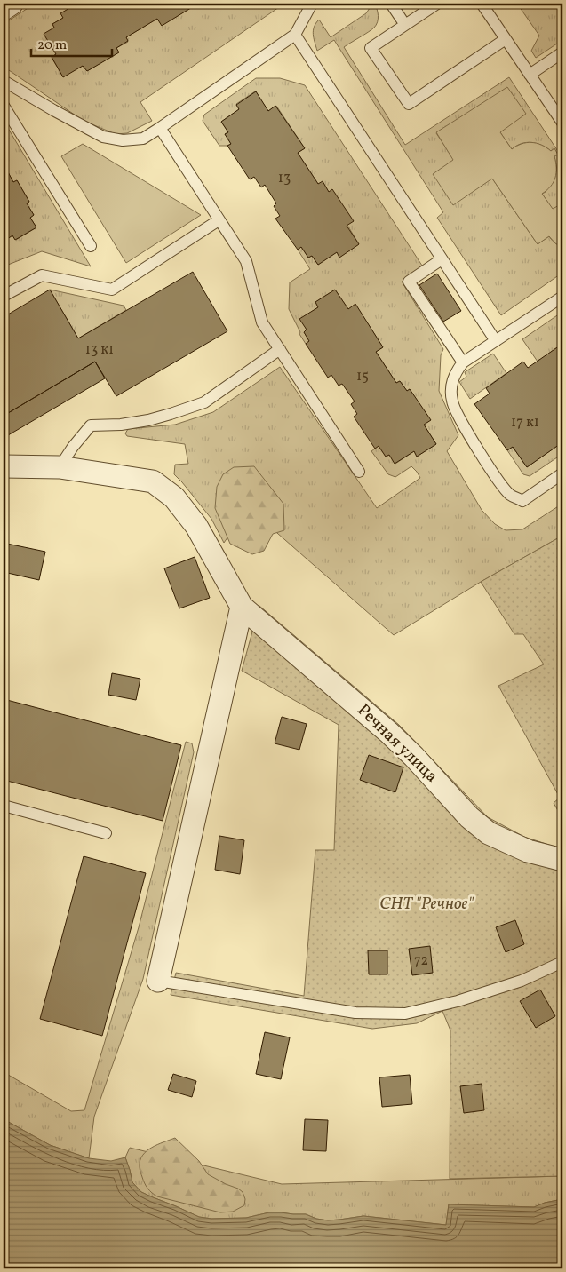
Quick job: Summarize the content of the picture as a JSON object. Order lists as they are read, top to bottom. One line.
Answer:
{"streets":{"street":["Речная улица"]},"parks":["СНТ \"Речное\""],"house_numbers":["13","13 к1","15","17 к1","72"],"scale_bar":"20 m"}
